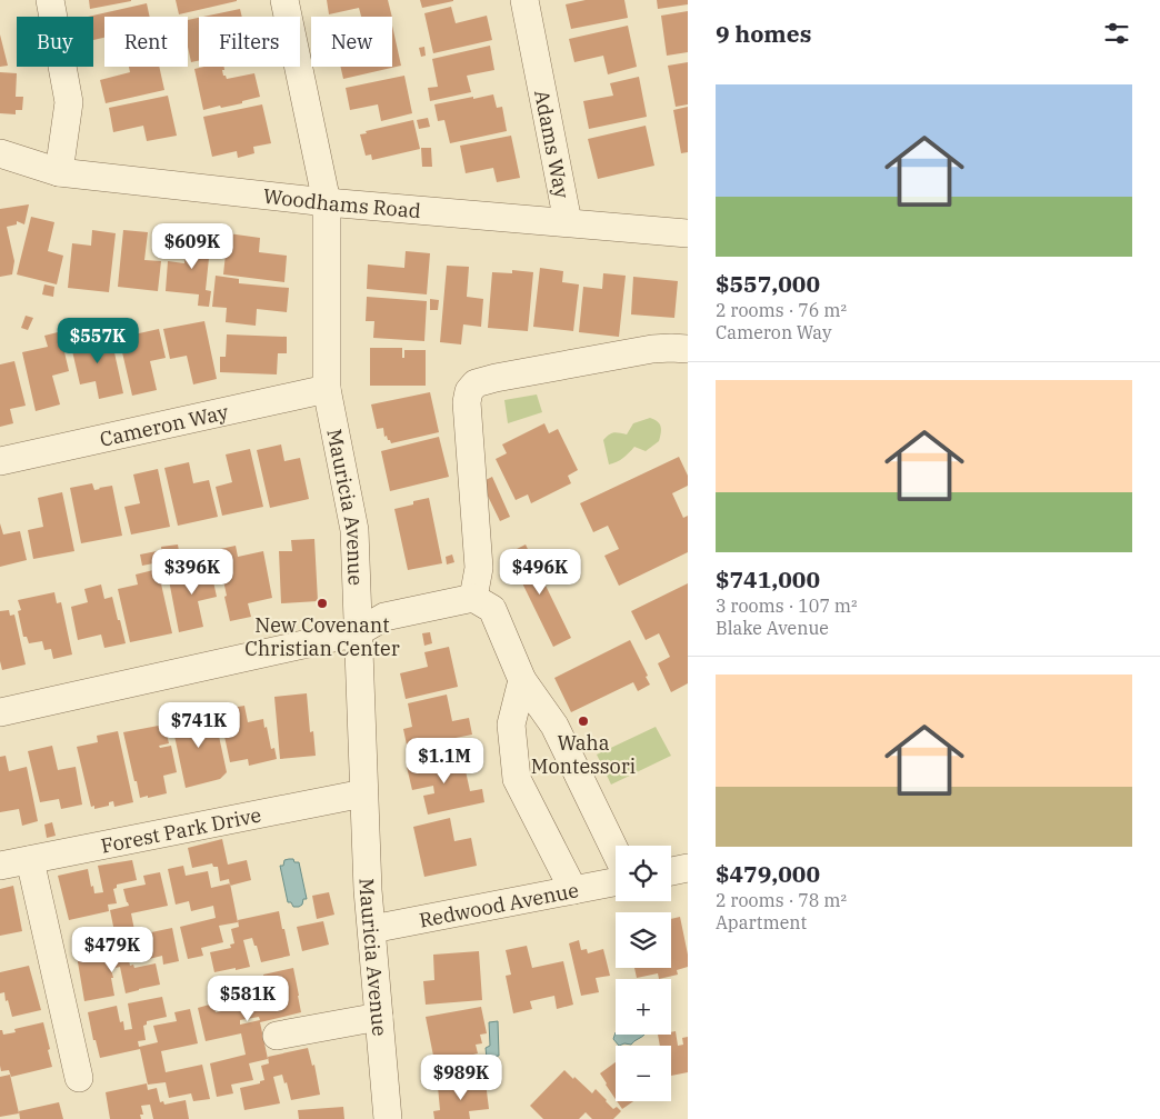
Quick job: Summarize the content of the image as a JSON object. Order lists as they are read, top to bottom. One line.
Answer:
{"streets":{"street":["Adams Way","Woodhams Road","Cameron Way","Mauricia Avenue","Forest Park Drive","Redwood Avenue"]},"crossings":[["Adams Way","Woodhams Road"],["Woodhams Road","Mauricia Avenue"],["Cameron Way","Mauricia Avenue"],["Mauricia Avenue","Forest Park Drive"],["Mauricia Avenue","Redwood Avenue"]],"places":["New Covenant Christian Center","Waha Montessori"],"page":{"heading":"9 homes","chip":["Buy","Rent","Filters","New"],"list":[{"name":"$557,000","note":"2 rooms · 76 m² · Cameron Way"},{"name":"$741,000","note":"3 rooms · 107 m² · Blake Avenue"},{"name":"$479,000","note":"2 rooms · 78 m² · Apartment"}],"price":["$609K","$557K","$396K","$496K","$741K","$1.1M","$479K","$581K","$989K"],"map_buttons":["+","−"]}}
